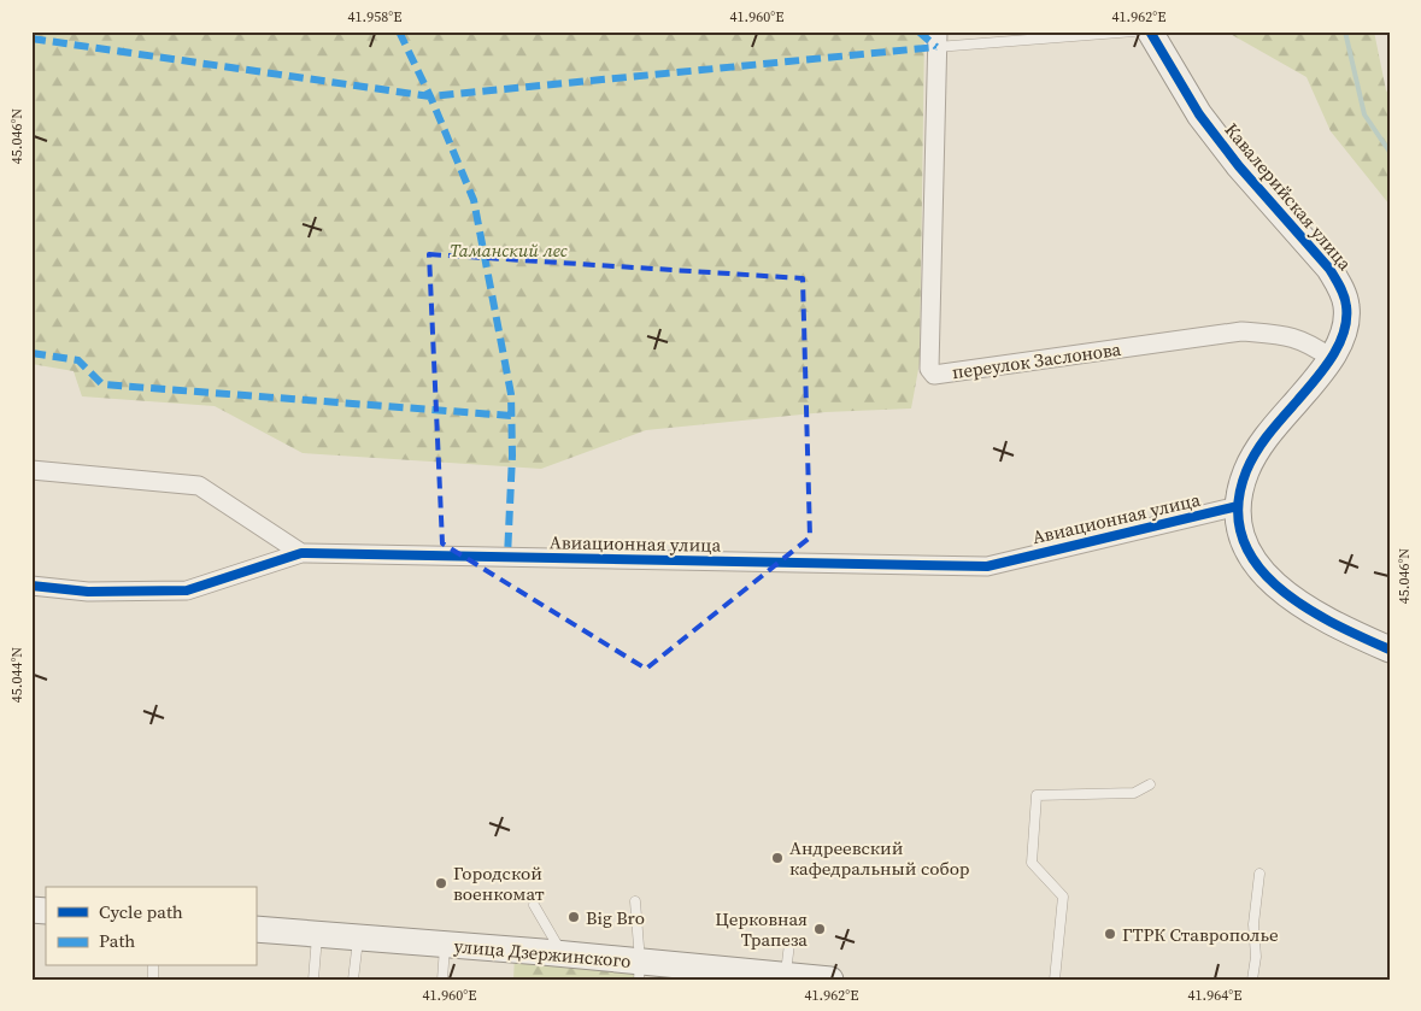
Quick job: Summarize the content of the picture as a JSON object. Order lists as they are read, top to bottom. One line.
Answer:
{"streets":{"street":["Кавалерийская улица","переулок Заслонова","Авиационная улица","улица Дзержинского"]},"crossings":[["Кавалерийская улица","переулок Заслонова"],["Кавалерийская улица","Авиационная улица"]],"parks":["Таманский лес"],"places":["Андреевский кафедральный собор","Городской военкомат","Big Bro","Церковная Трапеза","ГТРК Ставрополье"],"legend":["Cycle path","Path"],"coordinates":["41.958°E","41.960°E","41.962°E","45.046°N","45.044°N","41.964°E"]}
